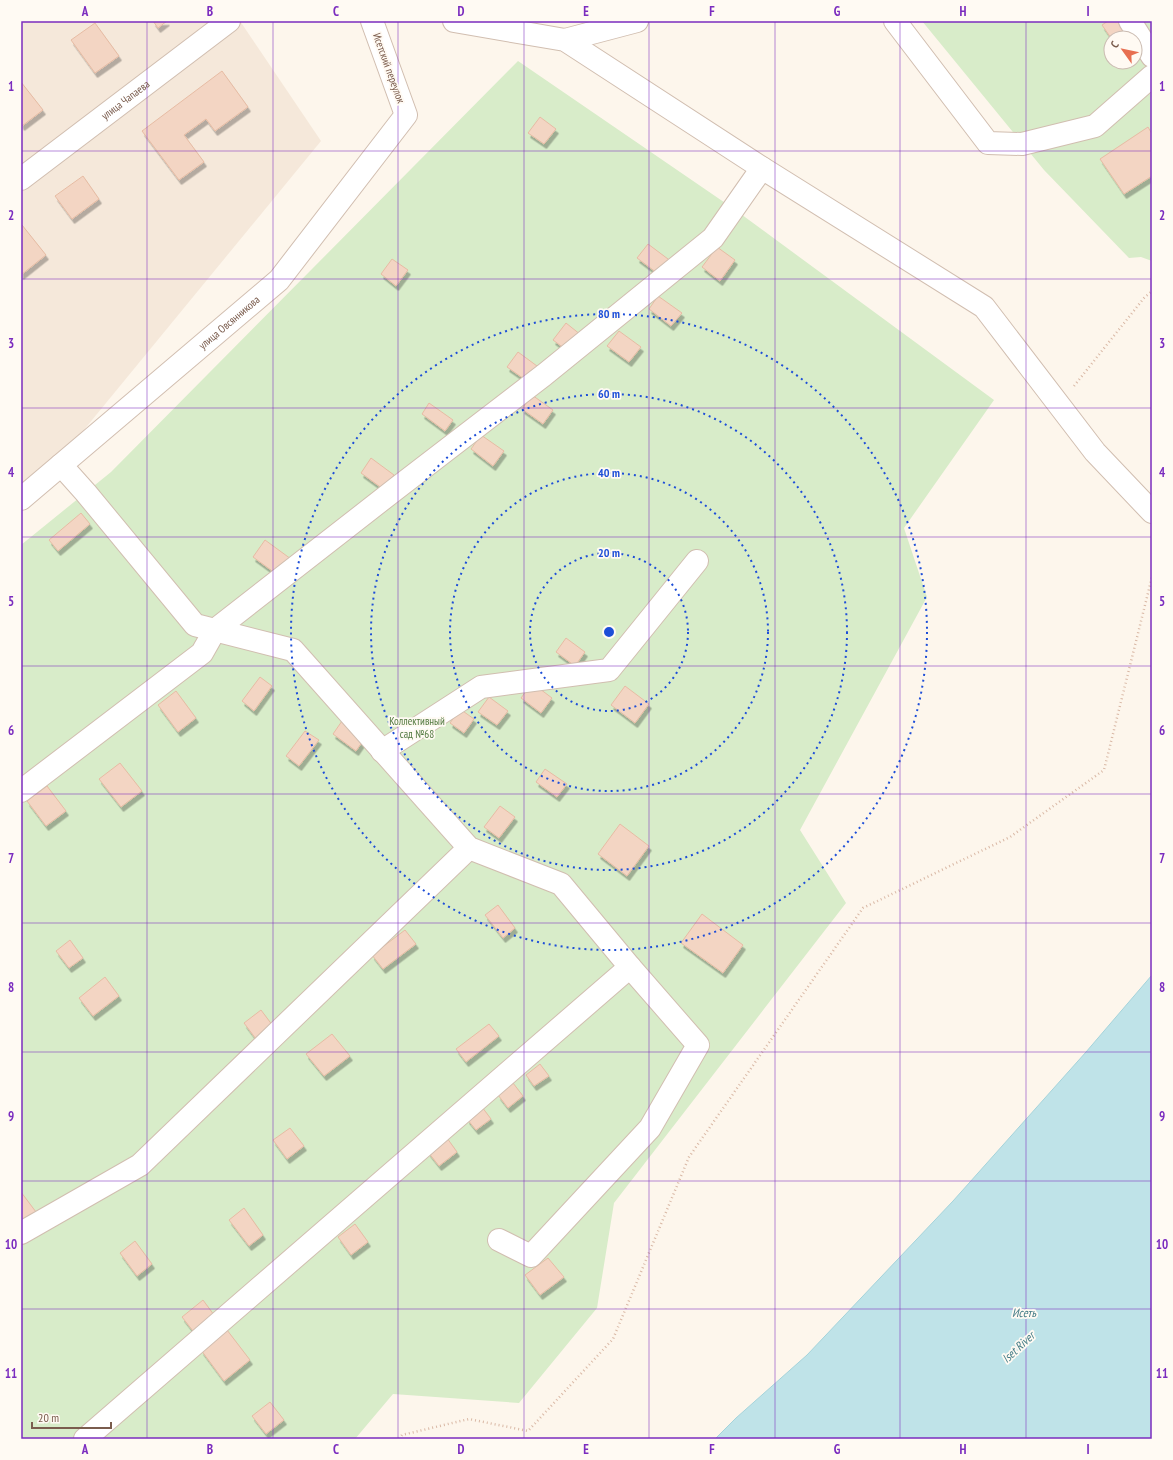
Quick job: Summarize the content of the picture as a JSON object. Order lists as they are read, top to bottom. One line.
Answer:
{"streets":{"street":["Исетский переулок","улица Чапаева","улица Овсянникова"]},"crossings":[["Исетский переулок","улица Овсянникова"]],"water":["Исеть","Iset River"],"parks":["Коллективный сад №68"],"scale_bar":"20 m","north":"top left","grid":{"columns":["A","B","C","D","E","F","G","H","I"],"rows":["1","2","3","4","5","6","7","8","9","10","11"]},"rings":["80 m","60 m","40 m","20 m"]}
